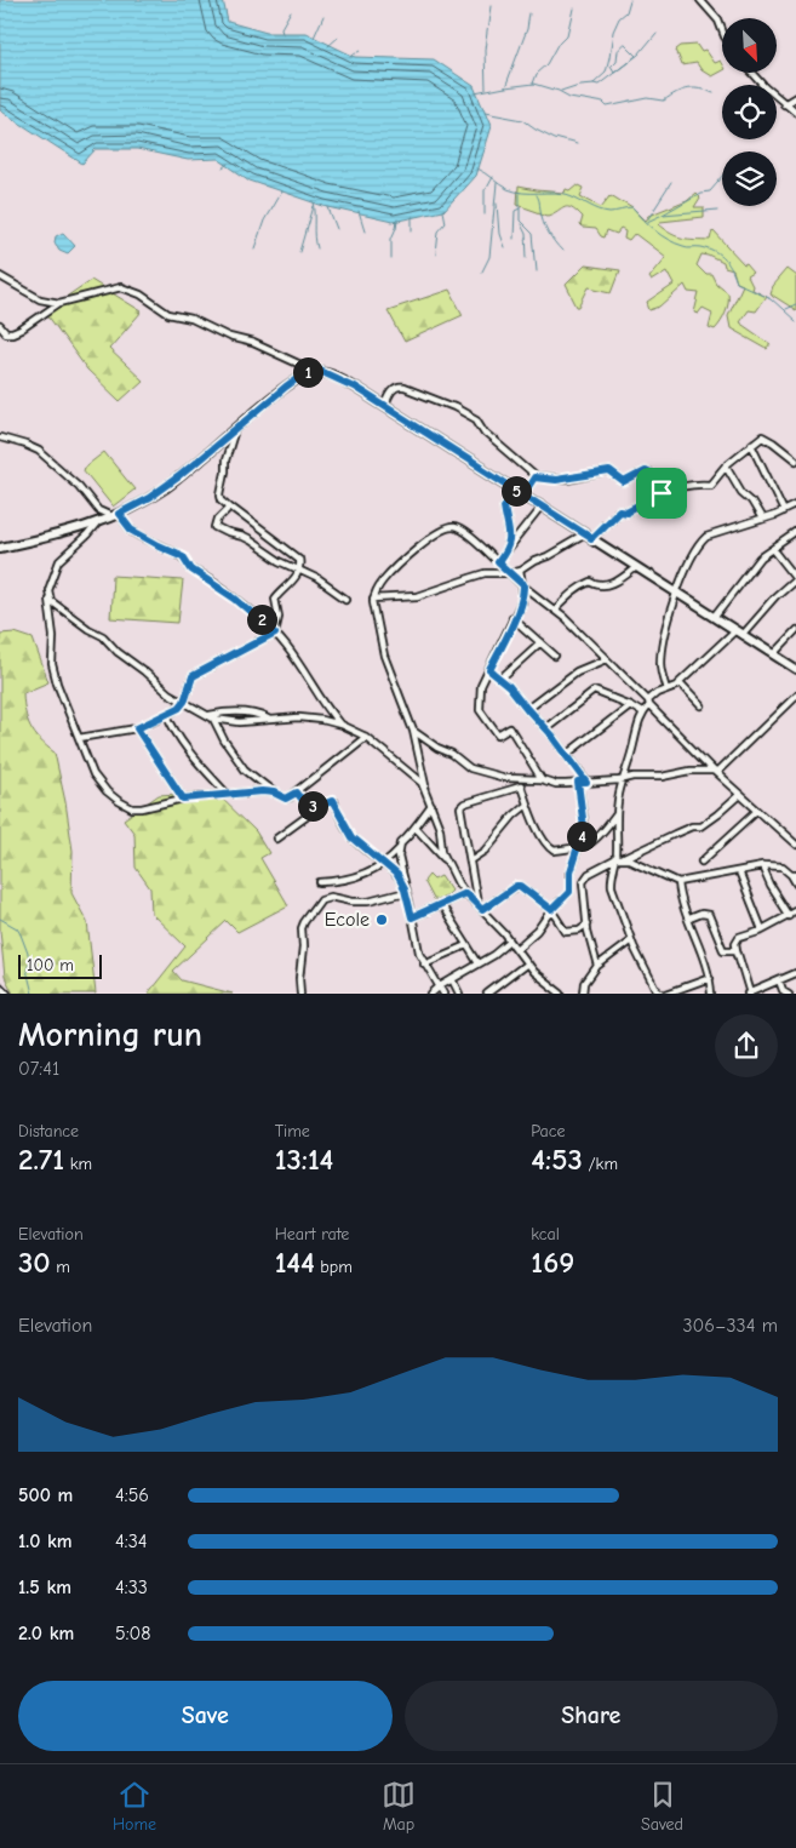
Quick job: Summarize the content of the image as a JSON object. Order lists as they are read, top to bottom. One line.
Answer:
{"places":["Ecole"],"scale_bar":"100 m","north":"bottom right","page":{"pins":["1","5","2","3","4"],"scale":"100 m","heading":["Morning run","07:41"],"stats":[["Distance","2.71 km"],["Time","13:14"],["Pace","4:53 /km"],["Elevation","30 m"],["Heart rate","144 bpm"],["kcal","169"]],"chart":["Elevation","306–334 m"],"list":[{"name":"500 m","note":"4:56"},{"name":"1.0 km","note":"4:34"},{"name":"1.5 km","note":"4:33"},{"name":"2.0 km","note":"5:08"}],"buttons":["Save","Share"],"tabs":["Home","Map","Saved"]}}
